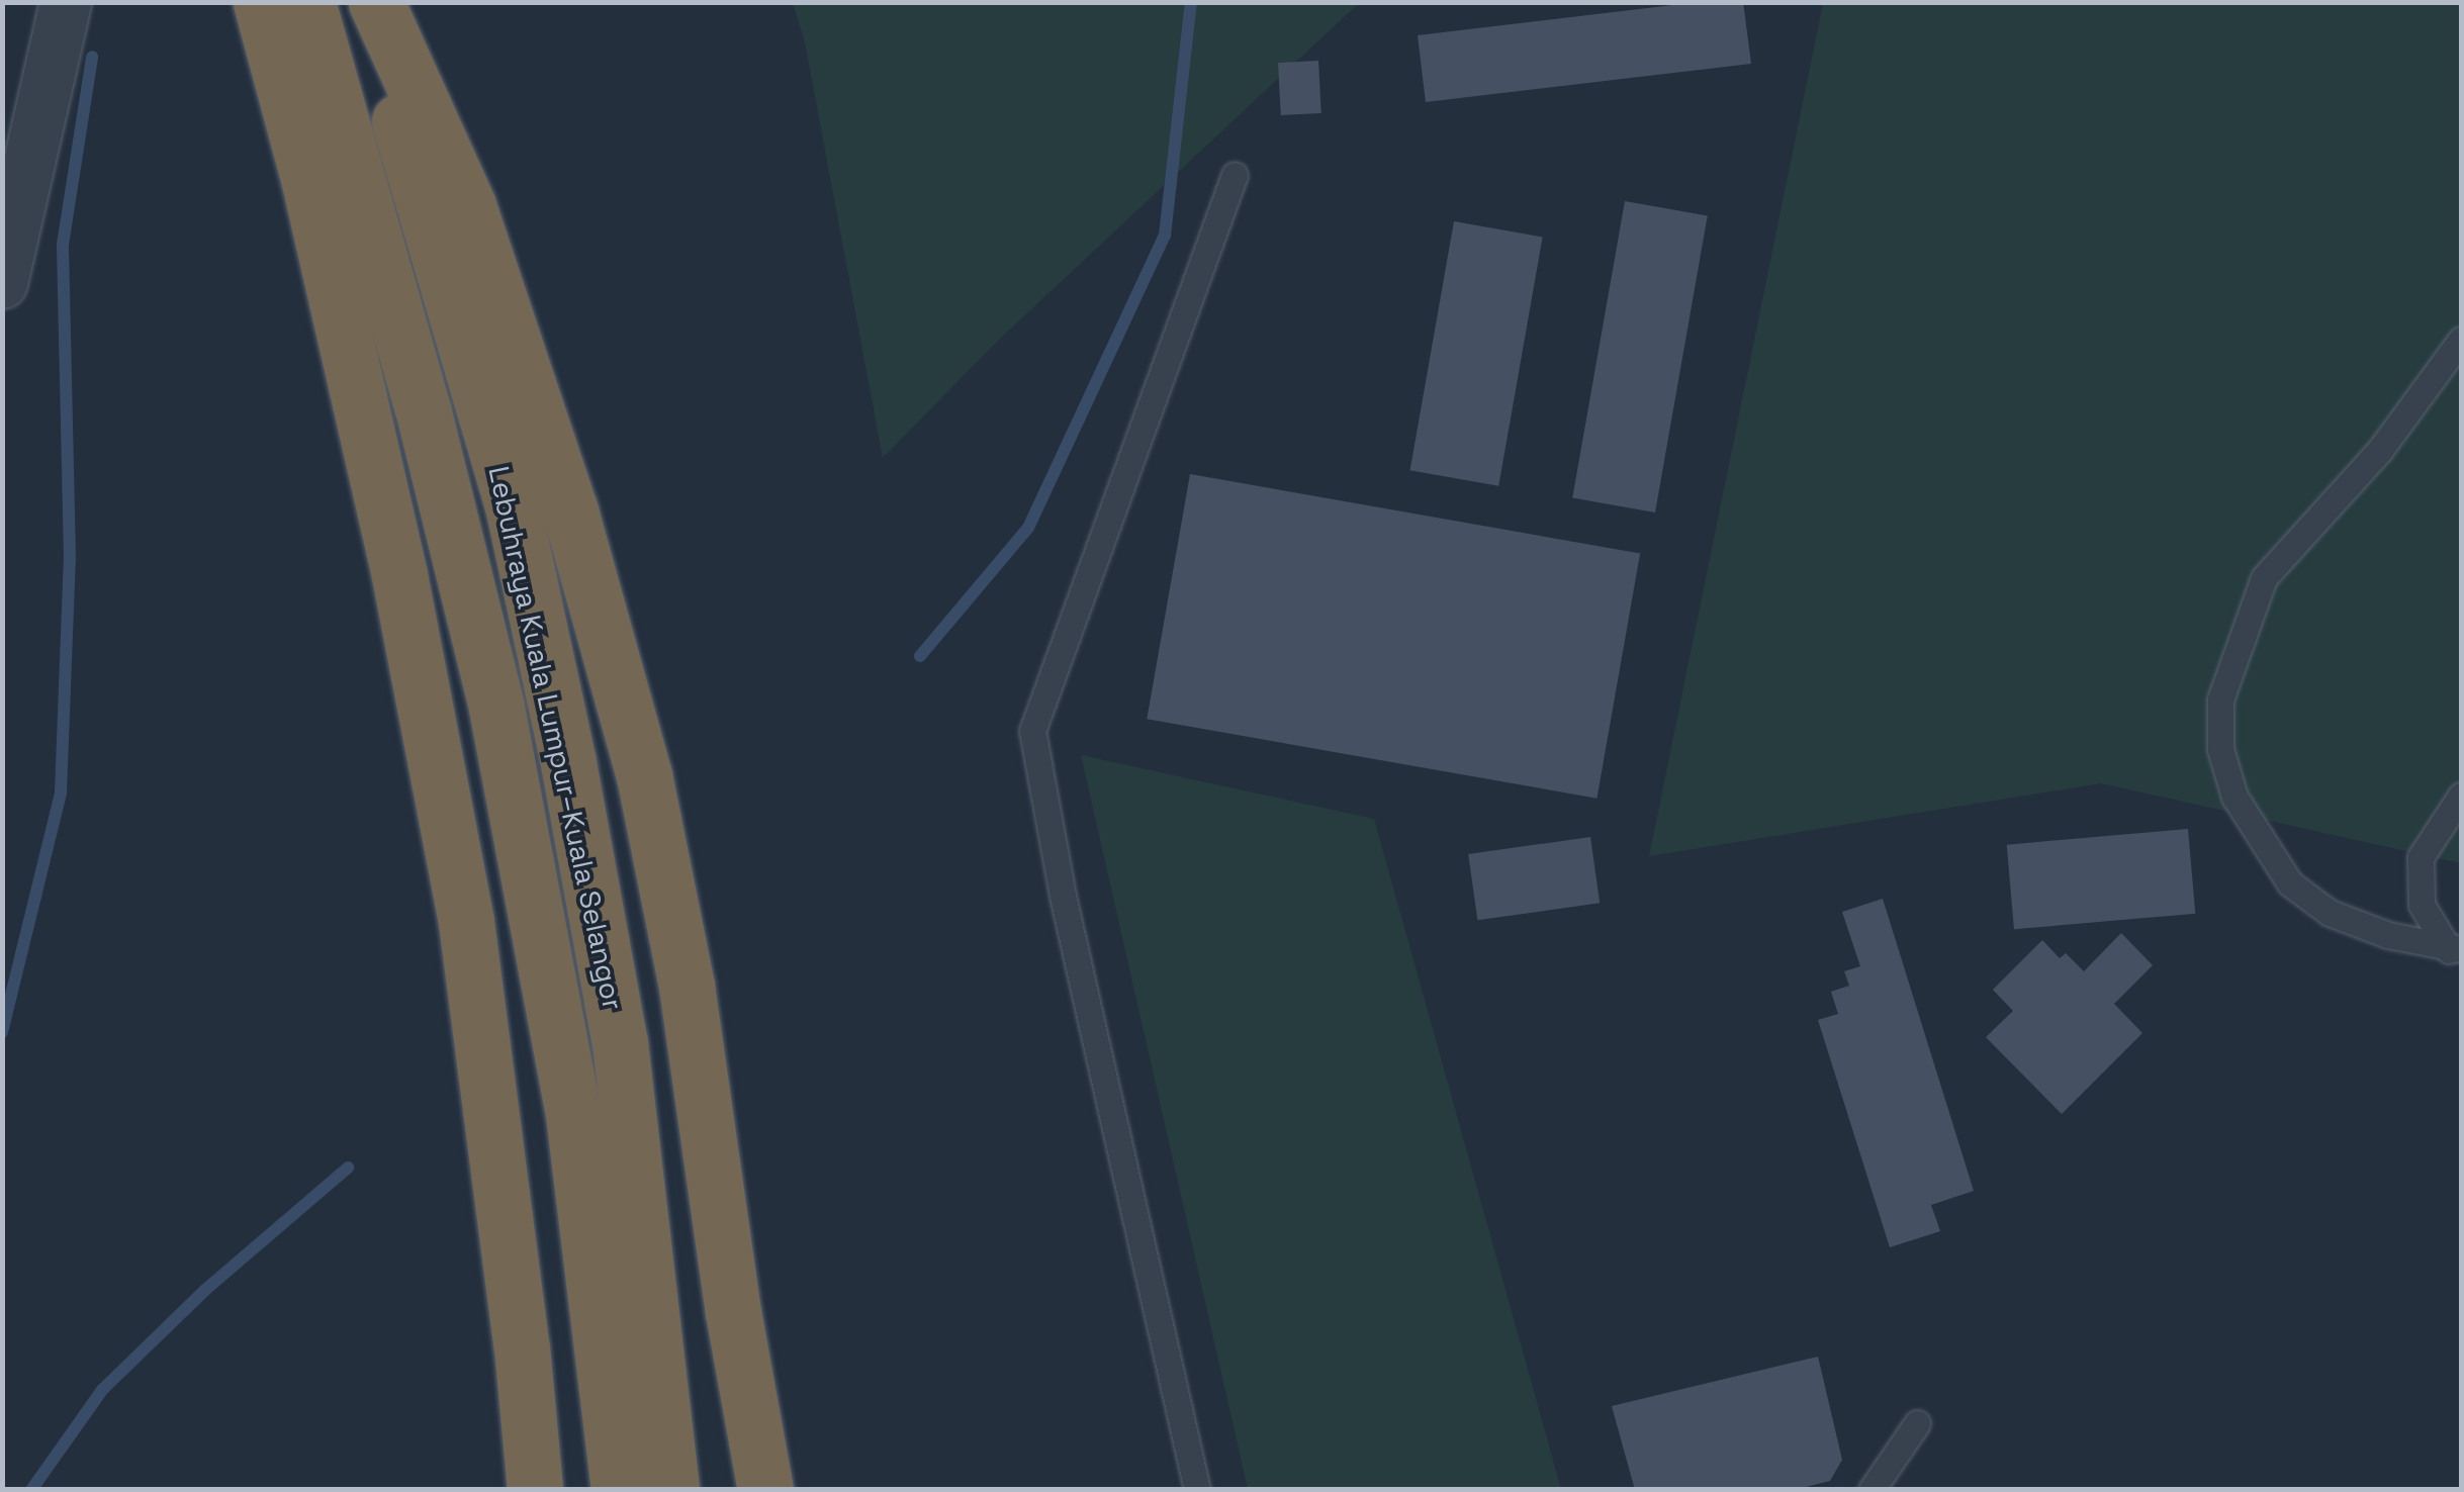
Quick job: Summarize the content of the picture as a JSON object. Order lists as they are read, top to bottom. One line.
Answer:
{"streets":{"highway":["Lebuhraya Kuala Lumpur–Kuala Selangor"]}}
